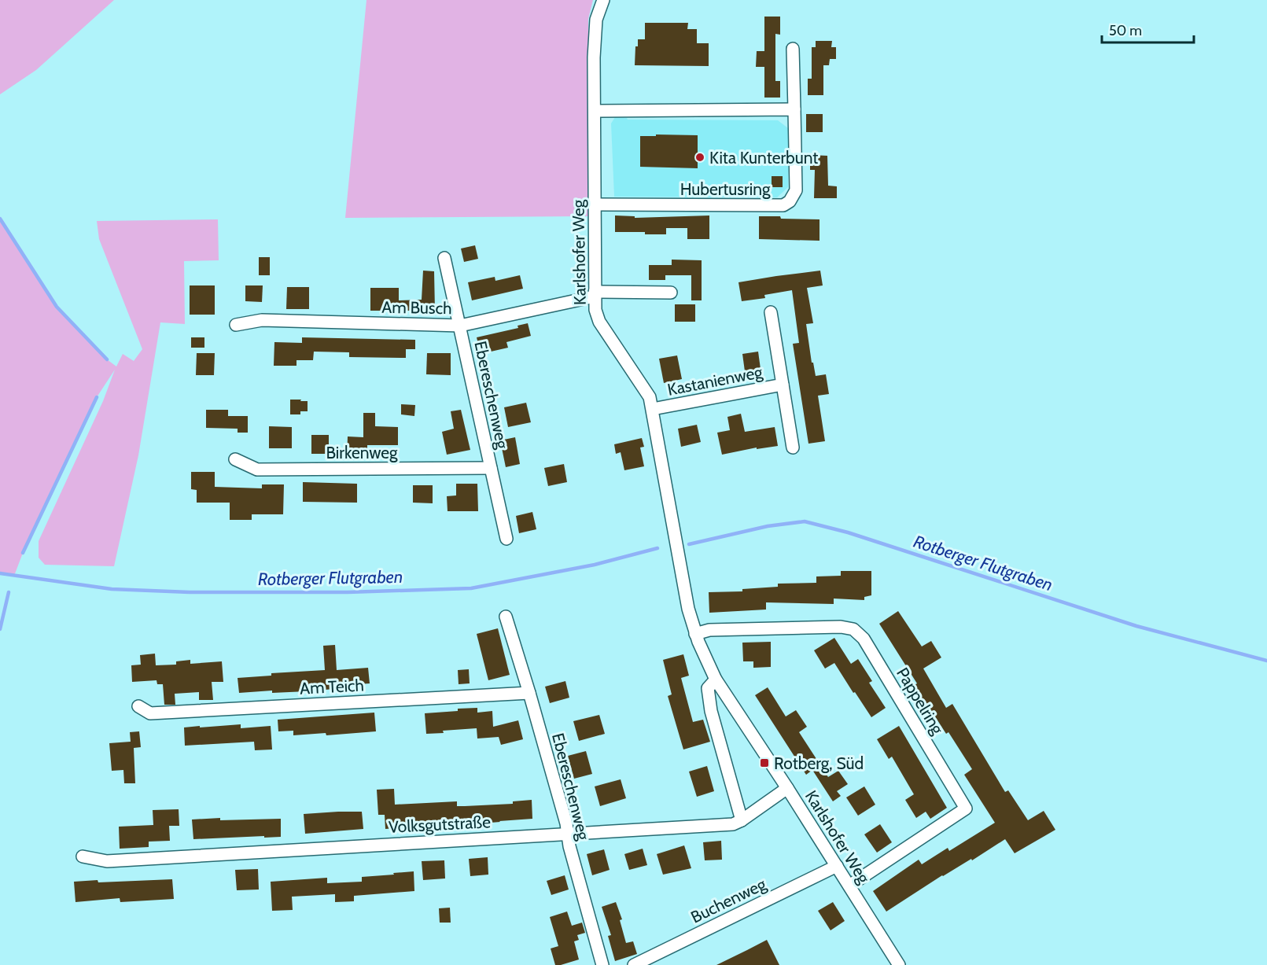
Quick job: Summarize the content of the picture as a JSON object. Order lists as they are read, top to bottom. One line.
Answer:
{"streets":{"street":["Hubertusring","Karlshofer Weg","Am Busch","Kastanienweg","Ebereschenweg","Birkenweg","Am Teich","Pappelring","Volksgutstraße","Buchenweg"]},"crossings":[["Hubertusring","Karlshofer Weg"],["Karlshofer Weg","Am Busch"],["Karlshofer Weg","Kastanienweg"],["Karlshofer Weg","Pappelring"],["Karlshofer Weg","Volksgutstraße"],["Karlshofer Weg","Buchenweg"],["Am Busch","Ebereschenweg"],["Ebereschenweg","Birkenweg"],["Ebereschenweg","Am Teich"],["Ebereschenweg","Volksgutstraße"]],"water":["Rotberger Flutgraben"],"places":{"other":["Kita Kunterbunt"],"transit":["Rotberg, Süd"]},"scale_bar":"50 m"}
